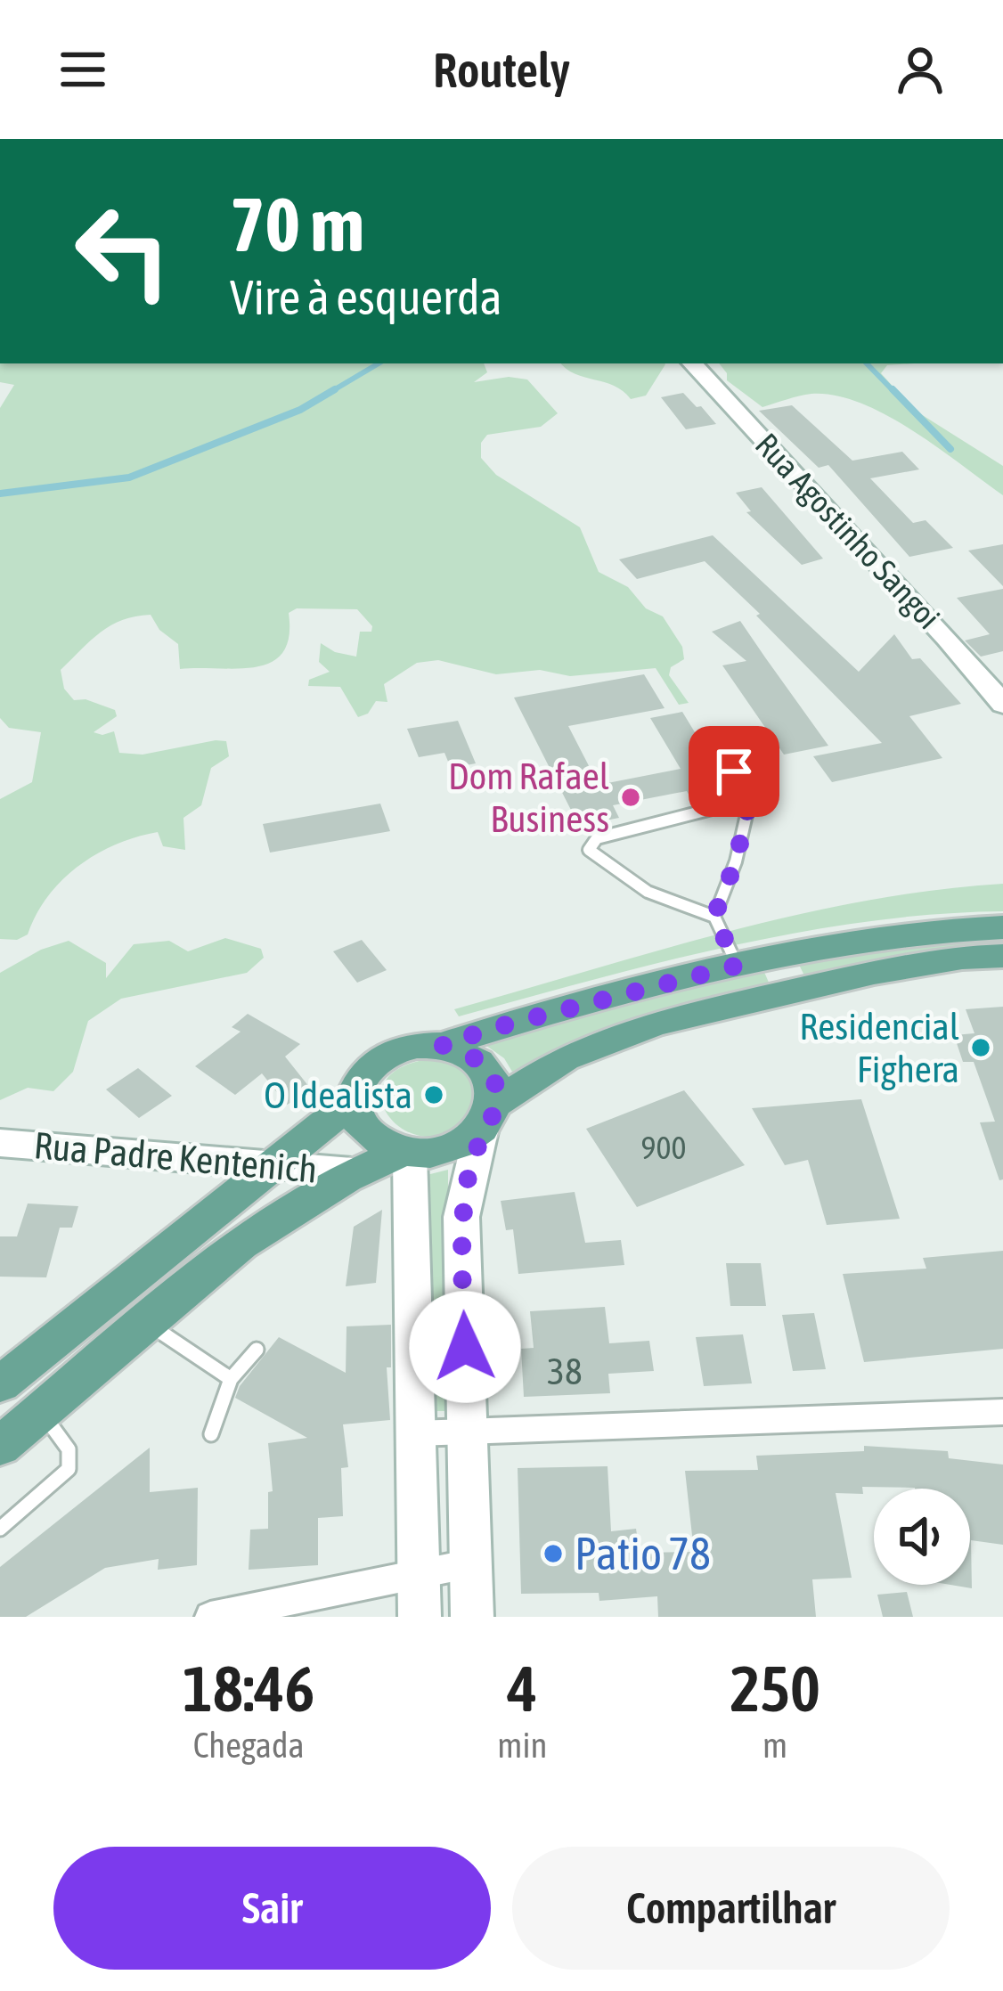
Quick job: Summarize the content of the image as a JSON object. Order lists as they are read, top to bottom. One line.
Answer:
{"streets":{"street":["Rua Agostinho Sangoi","Rua Padre Kentenich"]},"places":["Dom Rafael Business","Residencial Fighera","O Idealista","Patio 78"],"house_numbers":["900","38"],"page":{"header":"Routely","turn":["70 m","Vire à esquerda"],"eta":["18:46","Chegada","4","min","250","m"],"buttons":["Sair","Compartilhar"]}}
